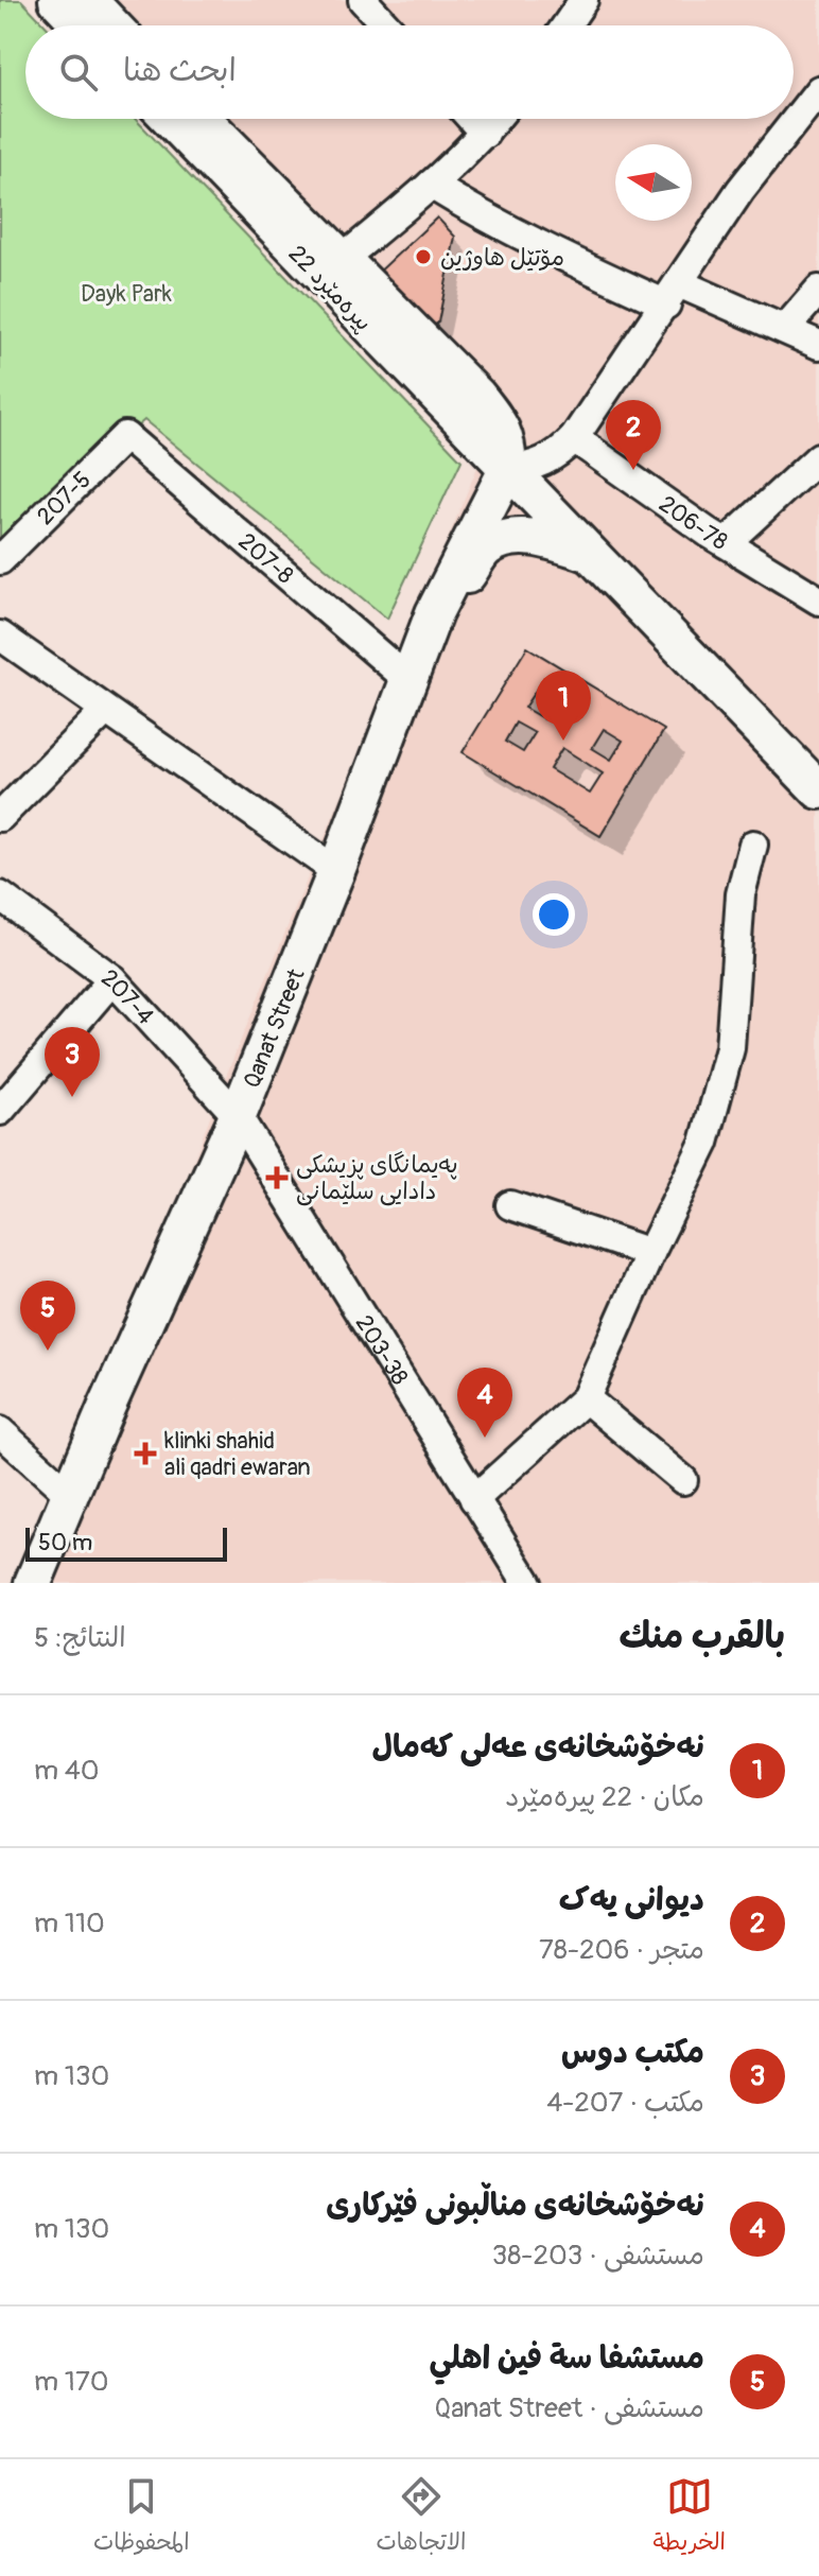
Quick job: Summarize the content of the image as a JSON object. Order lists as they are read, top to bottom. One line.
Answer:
{"streets":{"main road":["22 پیرەمێرد","Qanat Street"],"street":["207-5","206-78","207-8","207-4","203-38"]},"crossings":[["22 پیرەمێرد","Qanat Street"],["207-5","207-8"],["207-8","Qanat Street"],["207-4","Qanat Street"],["207-4","203-38"],["Qanat Street","203-38"]],"parks":["Dayk Park"],"places":{"other":["مۆتێل هاوژین"],"health":["پەیمانگای پزیشکی دادایی سلێمانی","klinki shahid ali qadri ewaran"]},"scale_bar":"50 m","north":"left","page":{"search":"ابحث هنا","pins":["2","1","3","5","4"],"scale":"50 m","heading":["بالقرب منك","النتائج: 5"],"list":[{"mark":"1","name":"نەخۆشخانەی عەلی کەمال","note":"مكان · 22 پیرەمێرد","value":"40 m"},{"mark":"2","name":"دیوانی یەک","note":"متجر · 206-78","value":"110 m"},{"mark":"3","name":"مكتب دوس","note":"مكتب · 207-4","value":"130 m"},{"mark":"4","name":"نەخۆشخانەی مناڵبونی فێرکاری","note":"مستشفى · 203-38","value":"130 m"},{"mark":"5","name":"مستشفا سة فين اهلي","note":"مستشفى · Qanat Street","value":"170 m"}],"nav":["الخريطة","الاتجاهات","المحفوظات"]}}
